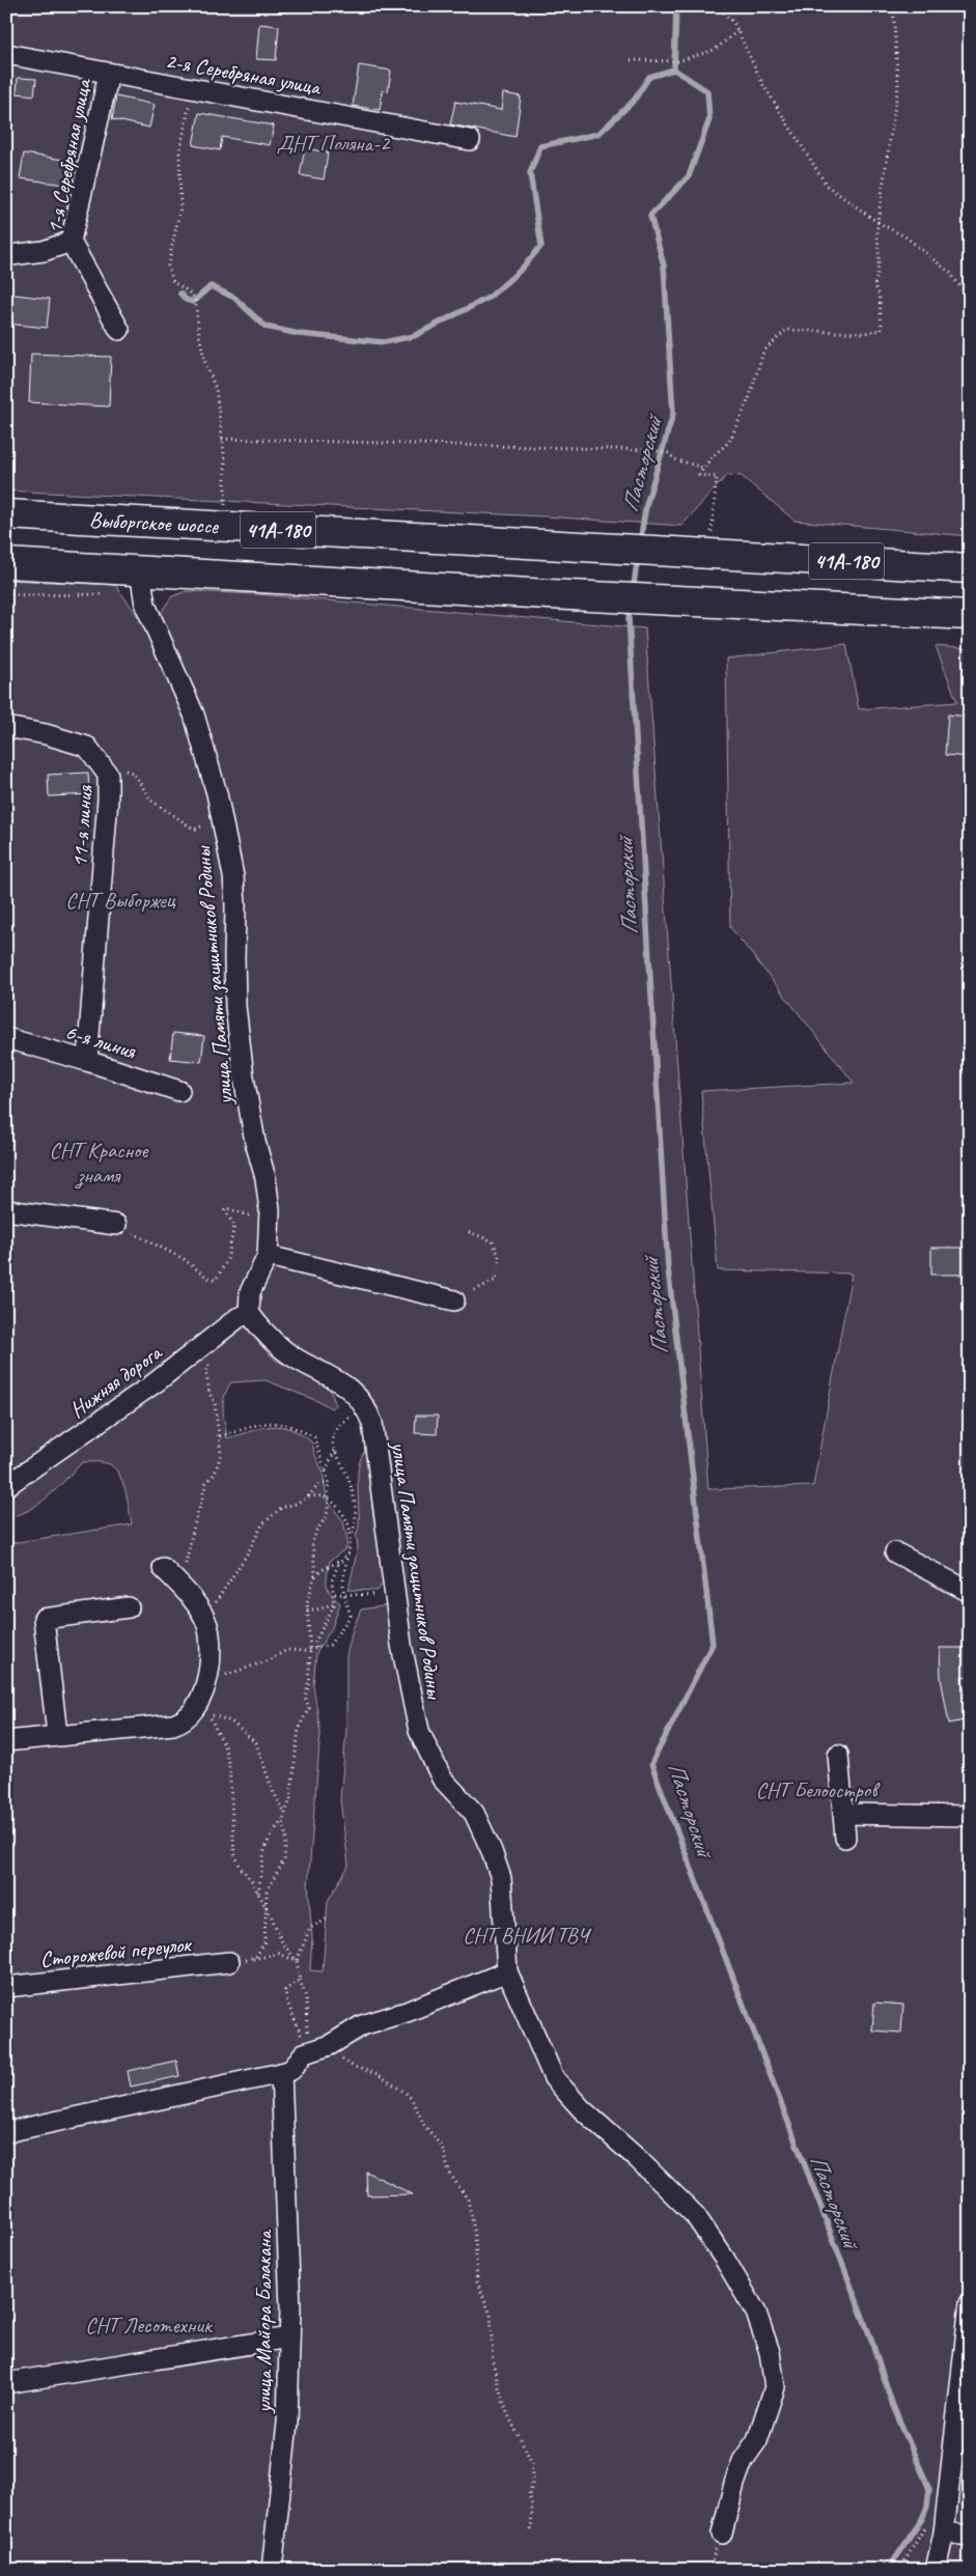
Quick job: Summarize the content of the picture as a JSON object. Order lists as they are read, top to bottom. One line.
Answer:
{"streets":{"main road":["Выборгское шоссе","41А-180"],"street":["2-я Серебряная улица","1-я Серебряная улица","11-я линия","улица Памяти защитников Родины","6-я линия","Нижняя дорога","Сторожевой переулок","улица Майора Балакана"]},"crossings":[["2-я Серебряная улица","1-я Серебряная улица"],["Выборгское шоссе","41А-180"],["41А-180","улица Памяти защитников Родины"],["11-я линия","6-я линия"],["улица Памяти защитников Родины","Нижняя дорога"]],"water":["Пасторский"],"parks":["ДНТ Поляна-2","СНТ Выборжец","СНТ Красное знамя","СНТ Белоостров","СНТ ВНИИ ТВЧ","СНТ Лесотехник"]}
